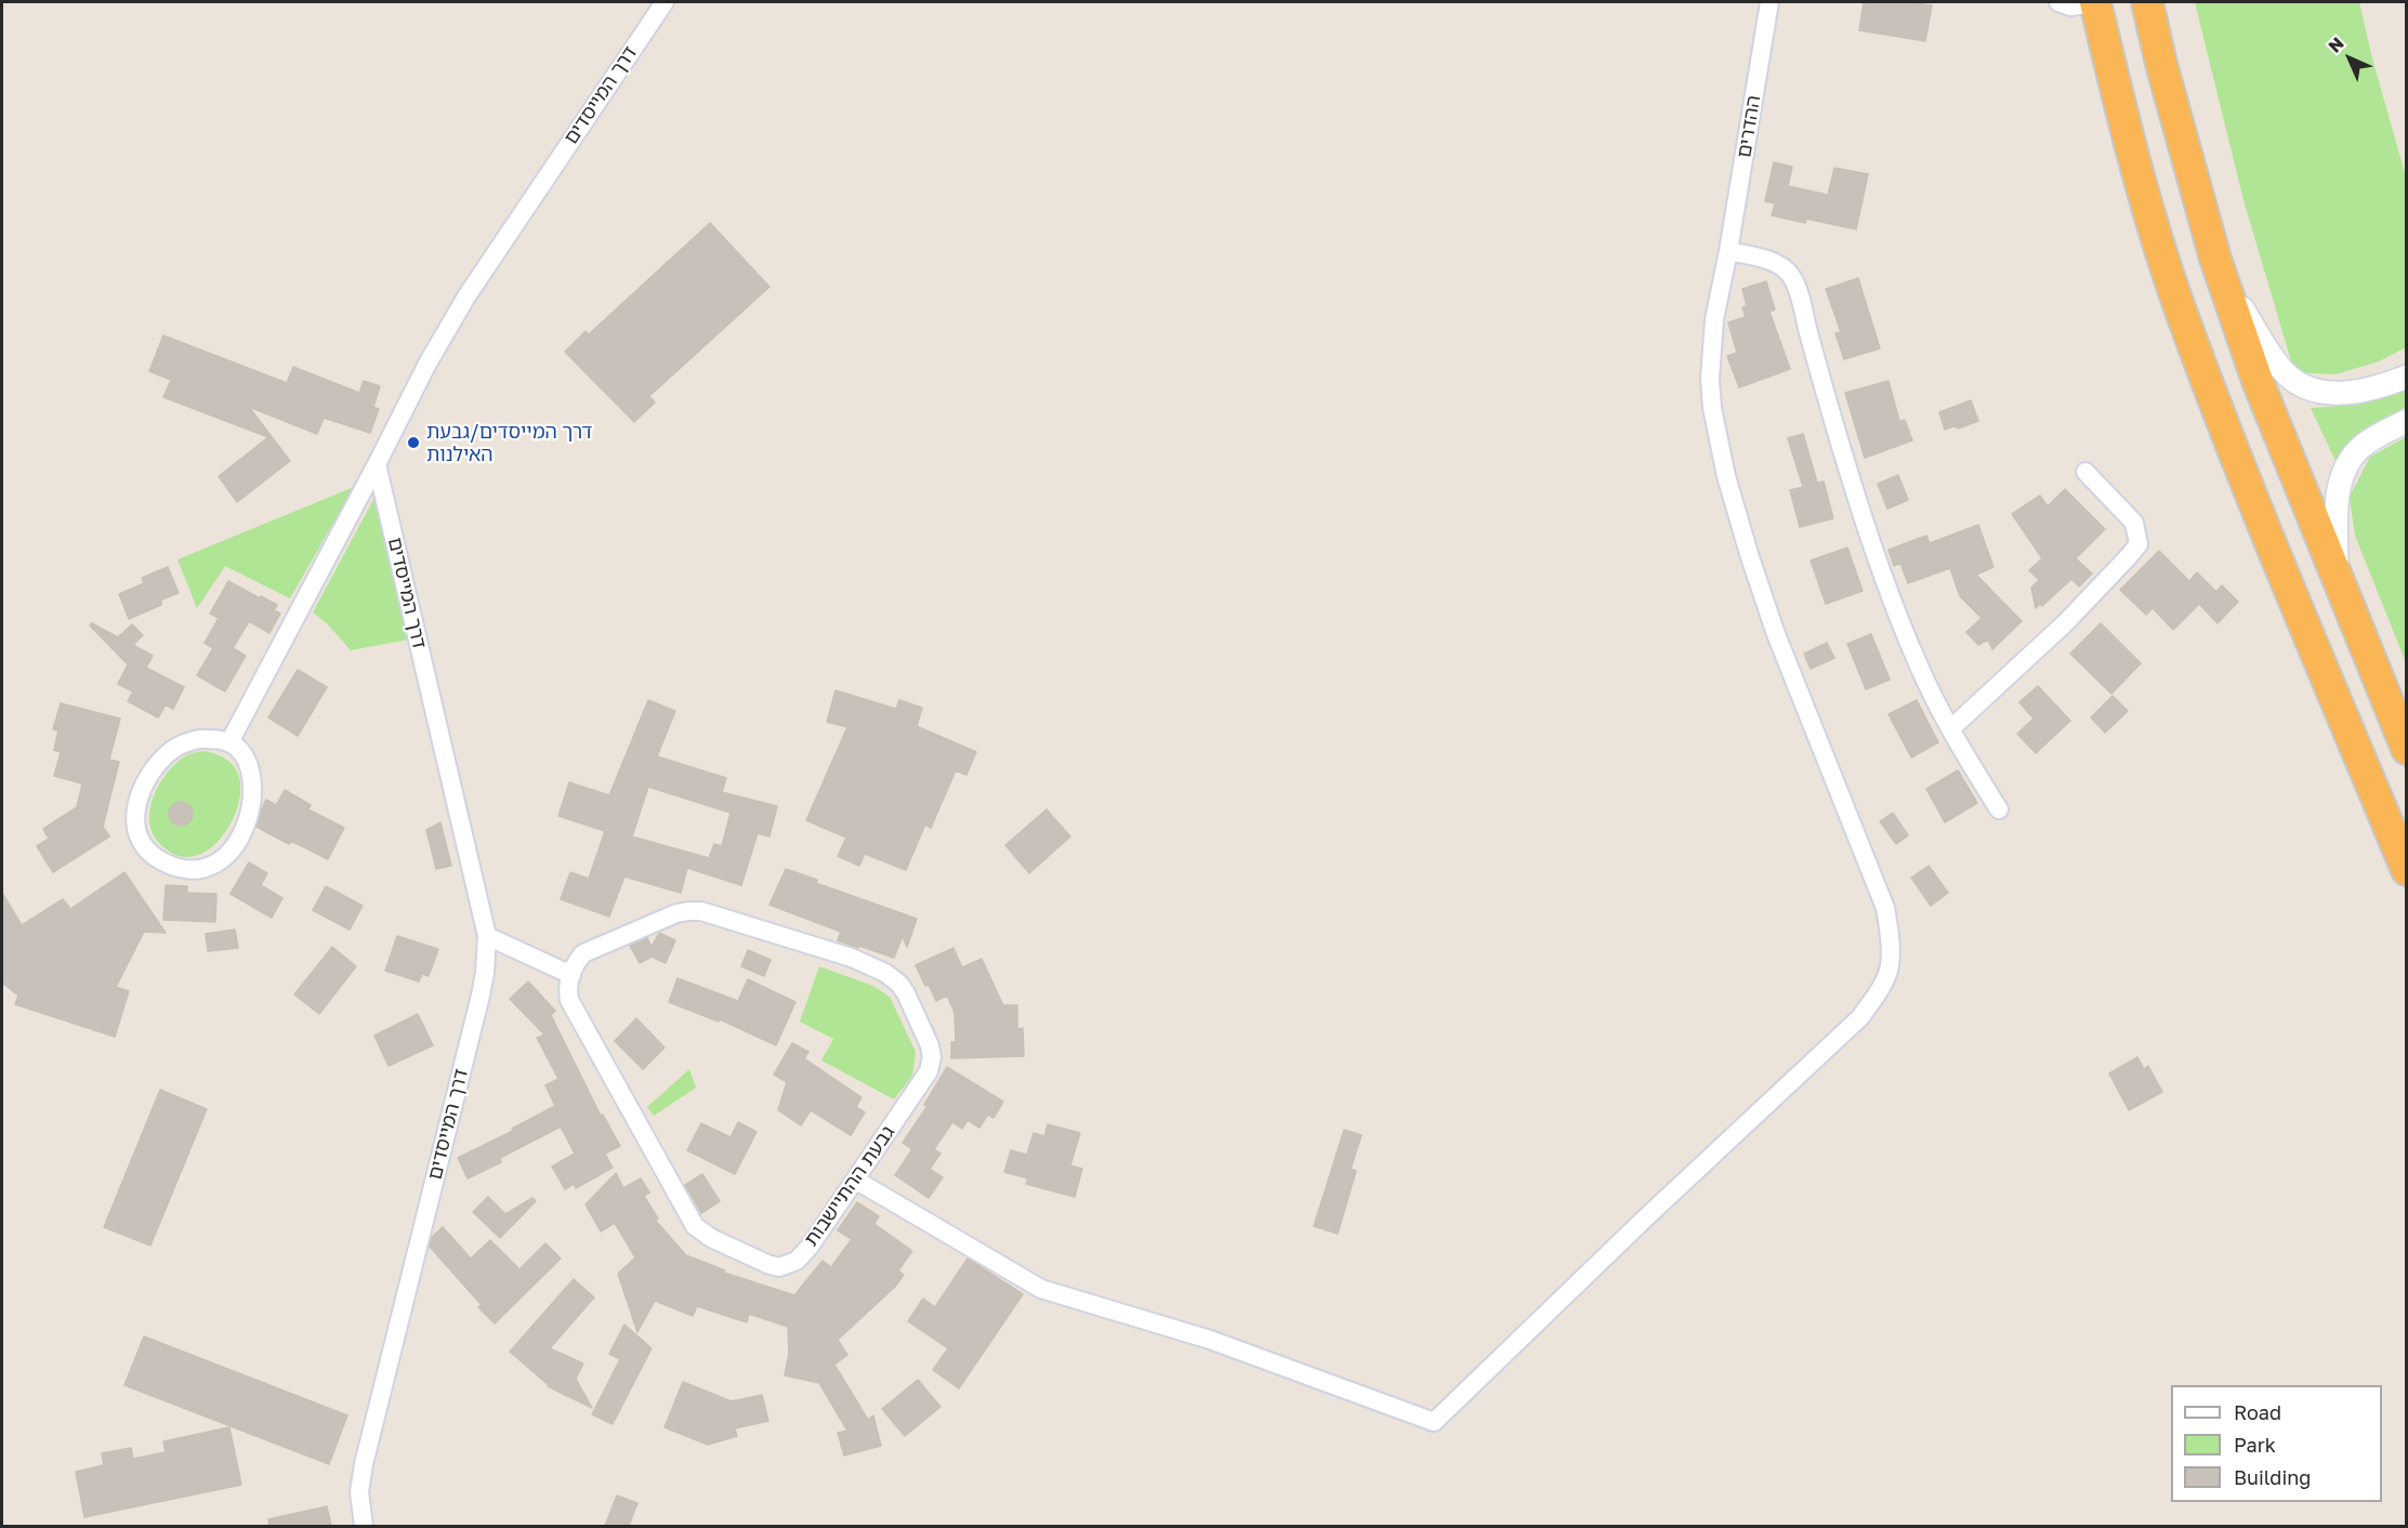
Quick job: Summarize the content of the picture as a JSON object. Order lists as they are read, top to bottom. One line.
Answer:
{"streets":{"street":["דרך המייסדים","ההדרים","גבעת ההתיישבות"]},"crossings":[["ההדרים","גבעת ההתיישבות"]],"places":["דרך המייסדים/גבעת האילנות"],"legend":["Road","Park","Building"],"north":"top left"}
